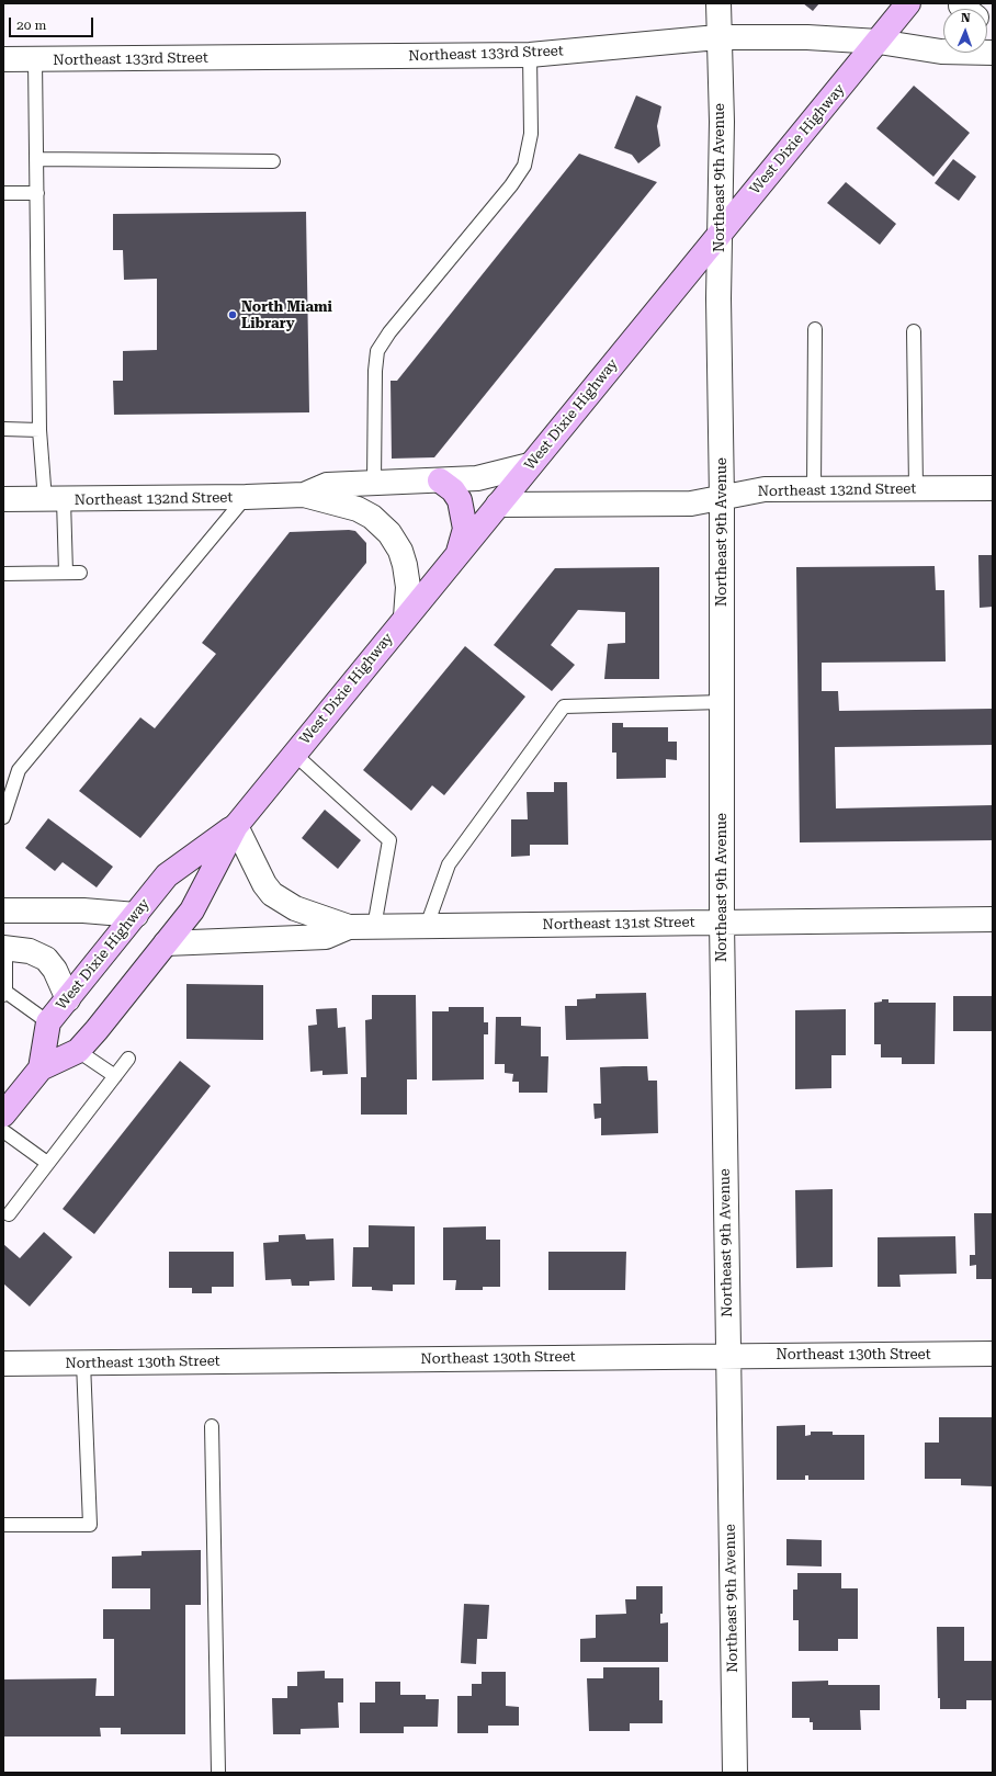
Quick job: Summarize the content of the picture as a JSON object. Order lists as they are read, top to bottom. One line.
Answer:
{"streets":{"main road":["West Dixie Highway"],"street":["Northeast 133rd Street","Northeast 9th Avenue","Northeast 132nd Street","Northeast 131st Street","Northeast 130th Street"]},"crossings":[["Northeast 133rd Street","West Dixie Highway"],["Northeast 133rd Street","Northeast 9th Avenue"],["West Dixie Highway","Northeast 9th Avenue"],["West Dixie Highway","Northeast 132nd Street"],["West Dixie Highway","Northeast 131st Street"],["Northeast 9th Avenue","Northeast 132nd Street"],["Northeast 9th Avenue","Northeast 131st Street"],["Northeast 9th Avenue","Northeast 130th Street"]],"places":["North Miami Library"],"scale_bar":"20 m","north":"top"}
